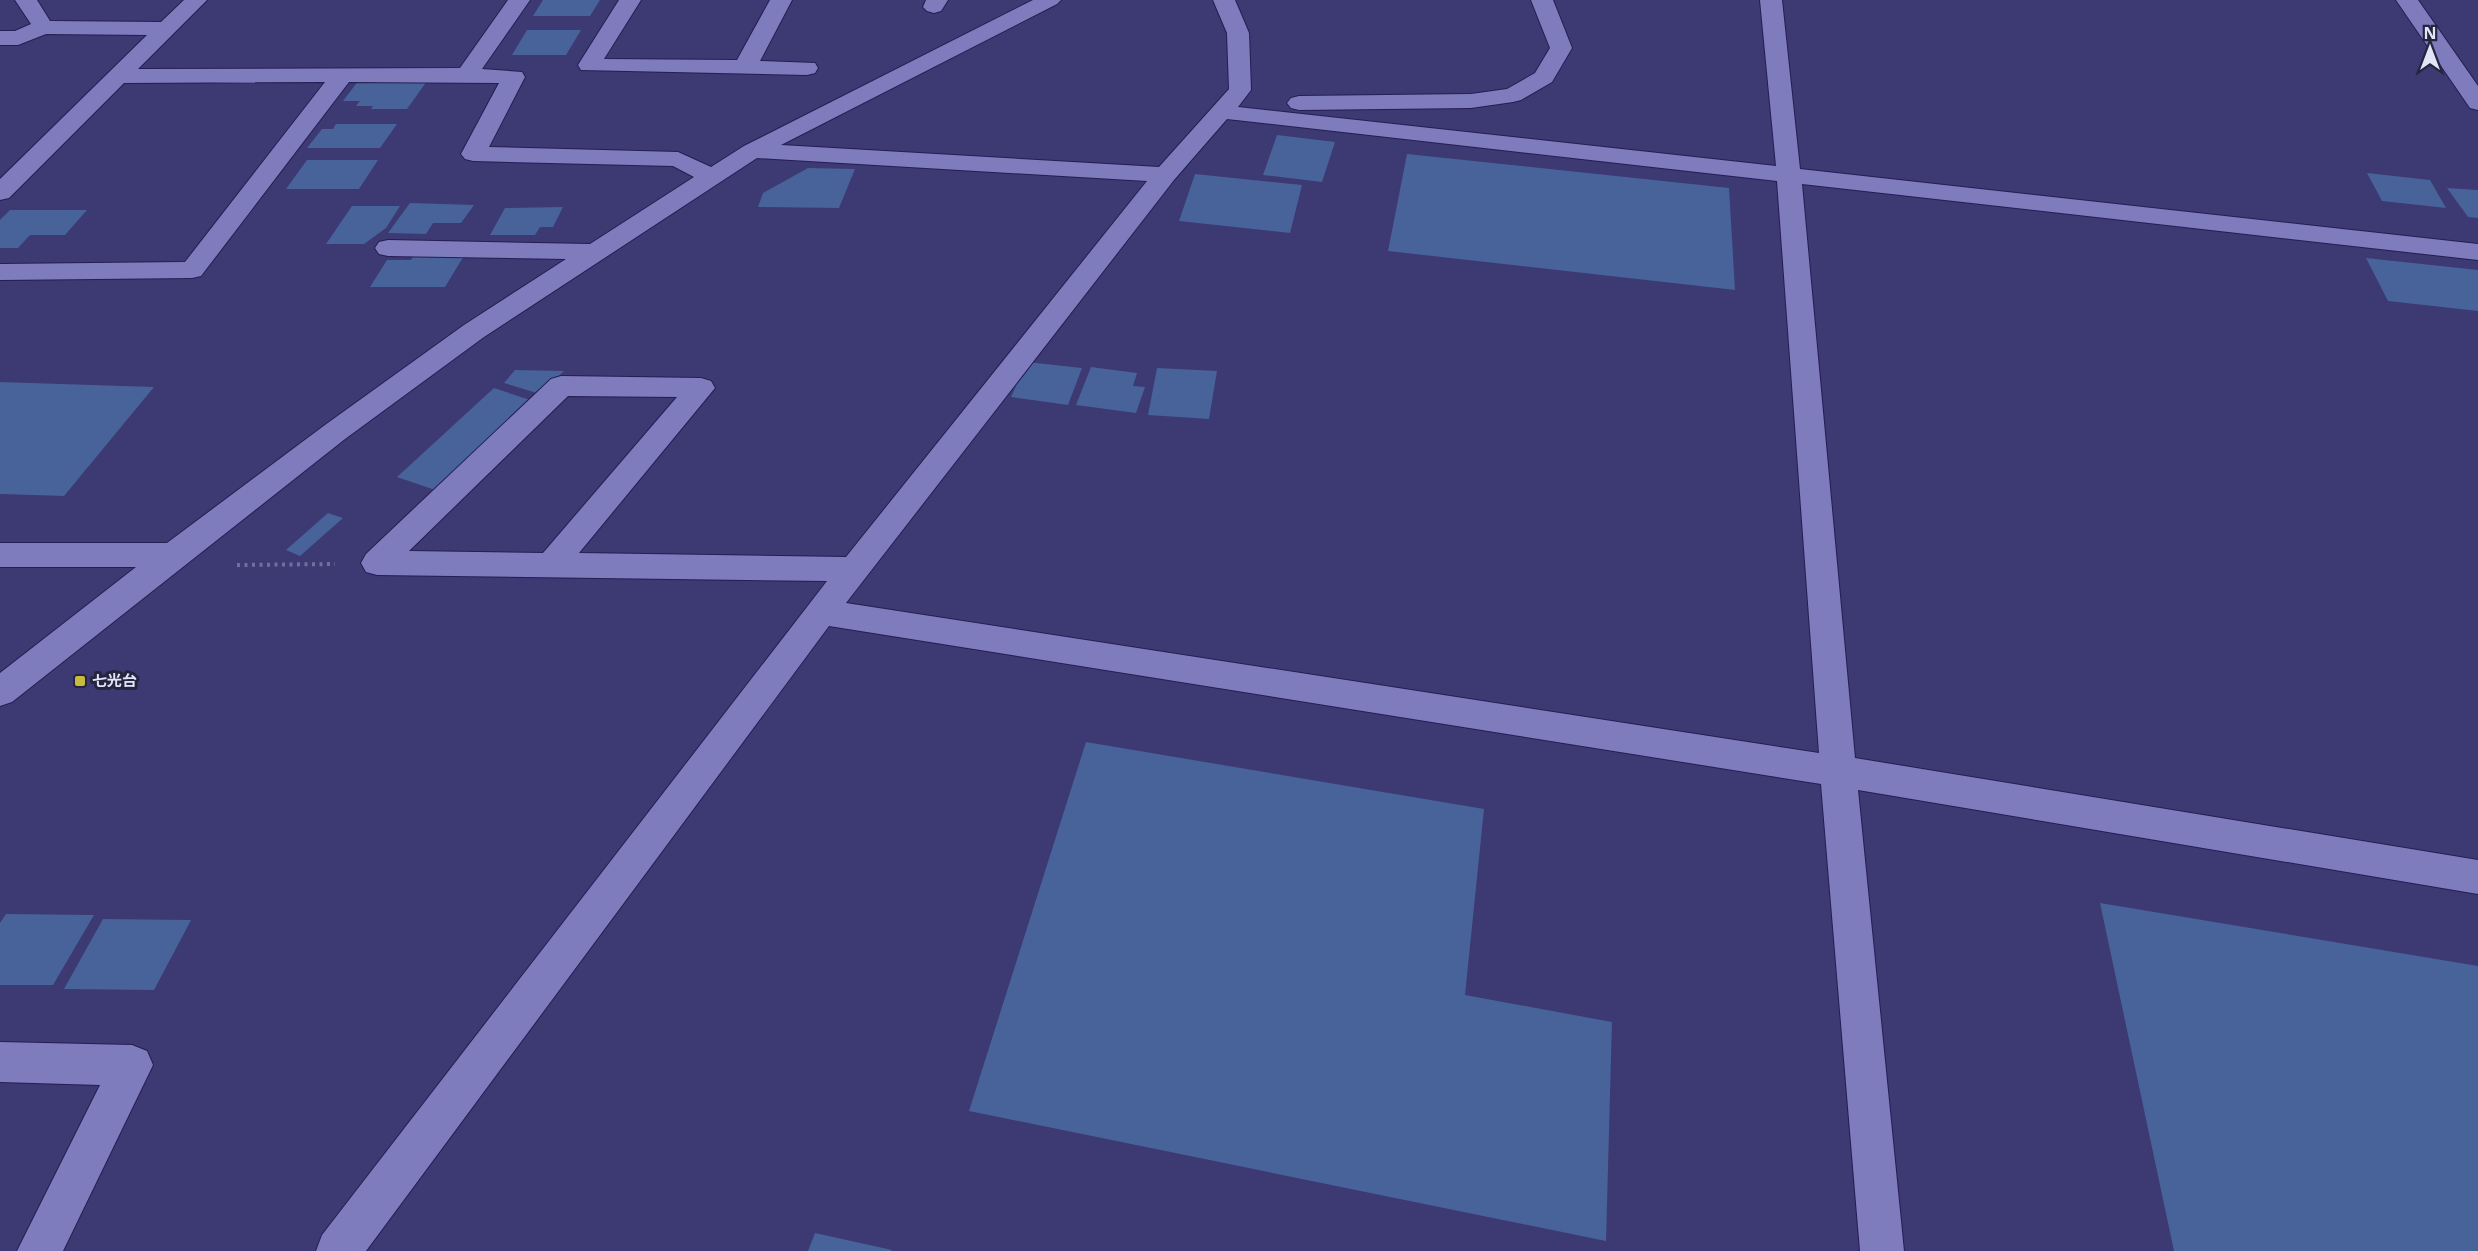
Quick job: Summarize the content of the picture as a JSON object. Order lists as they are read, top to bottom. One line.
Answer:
{"places":{"transit":["七光台"]},"north":"top"}
